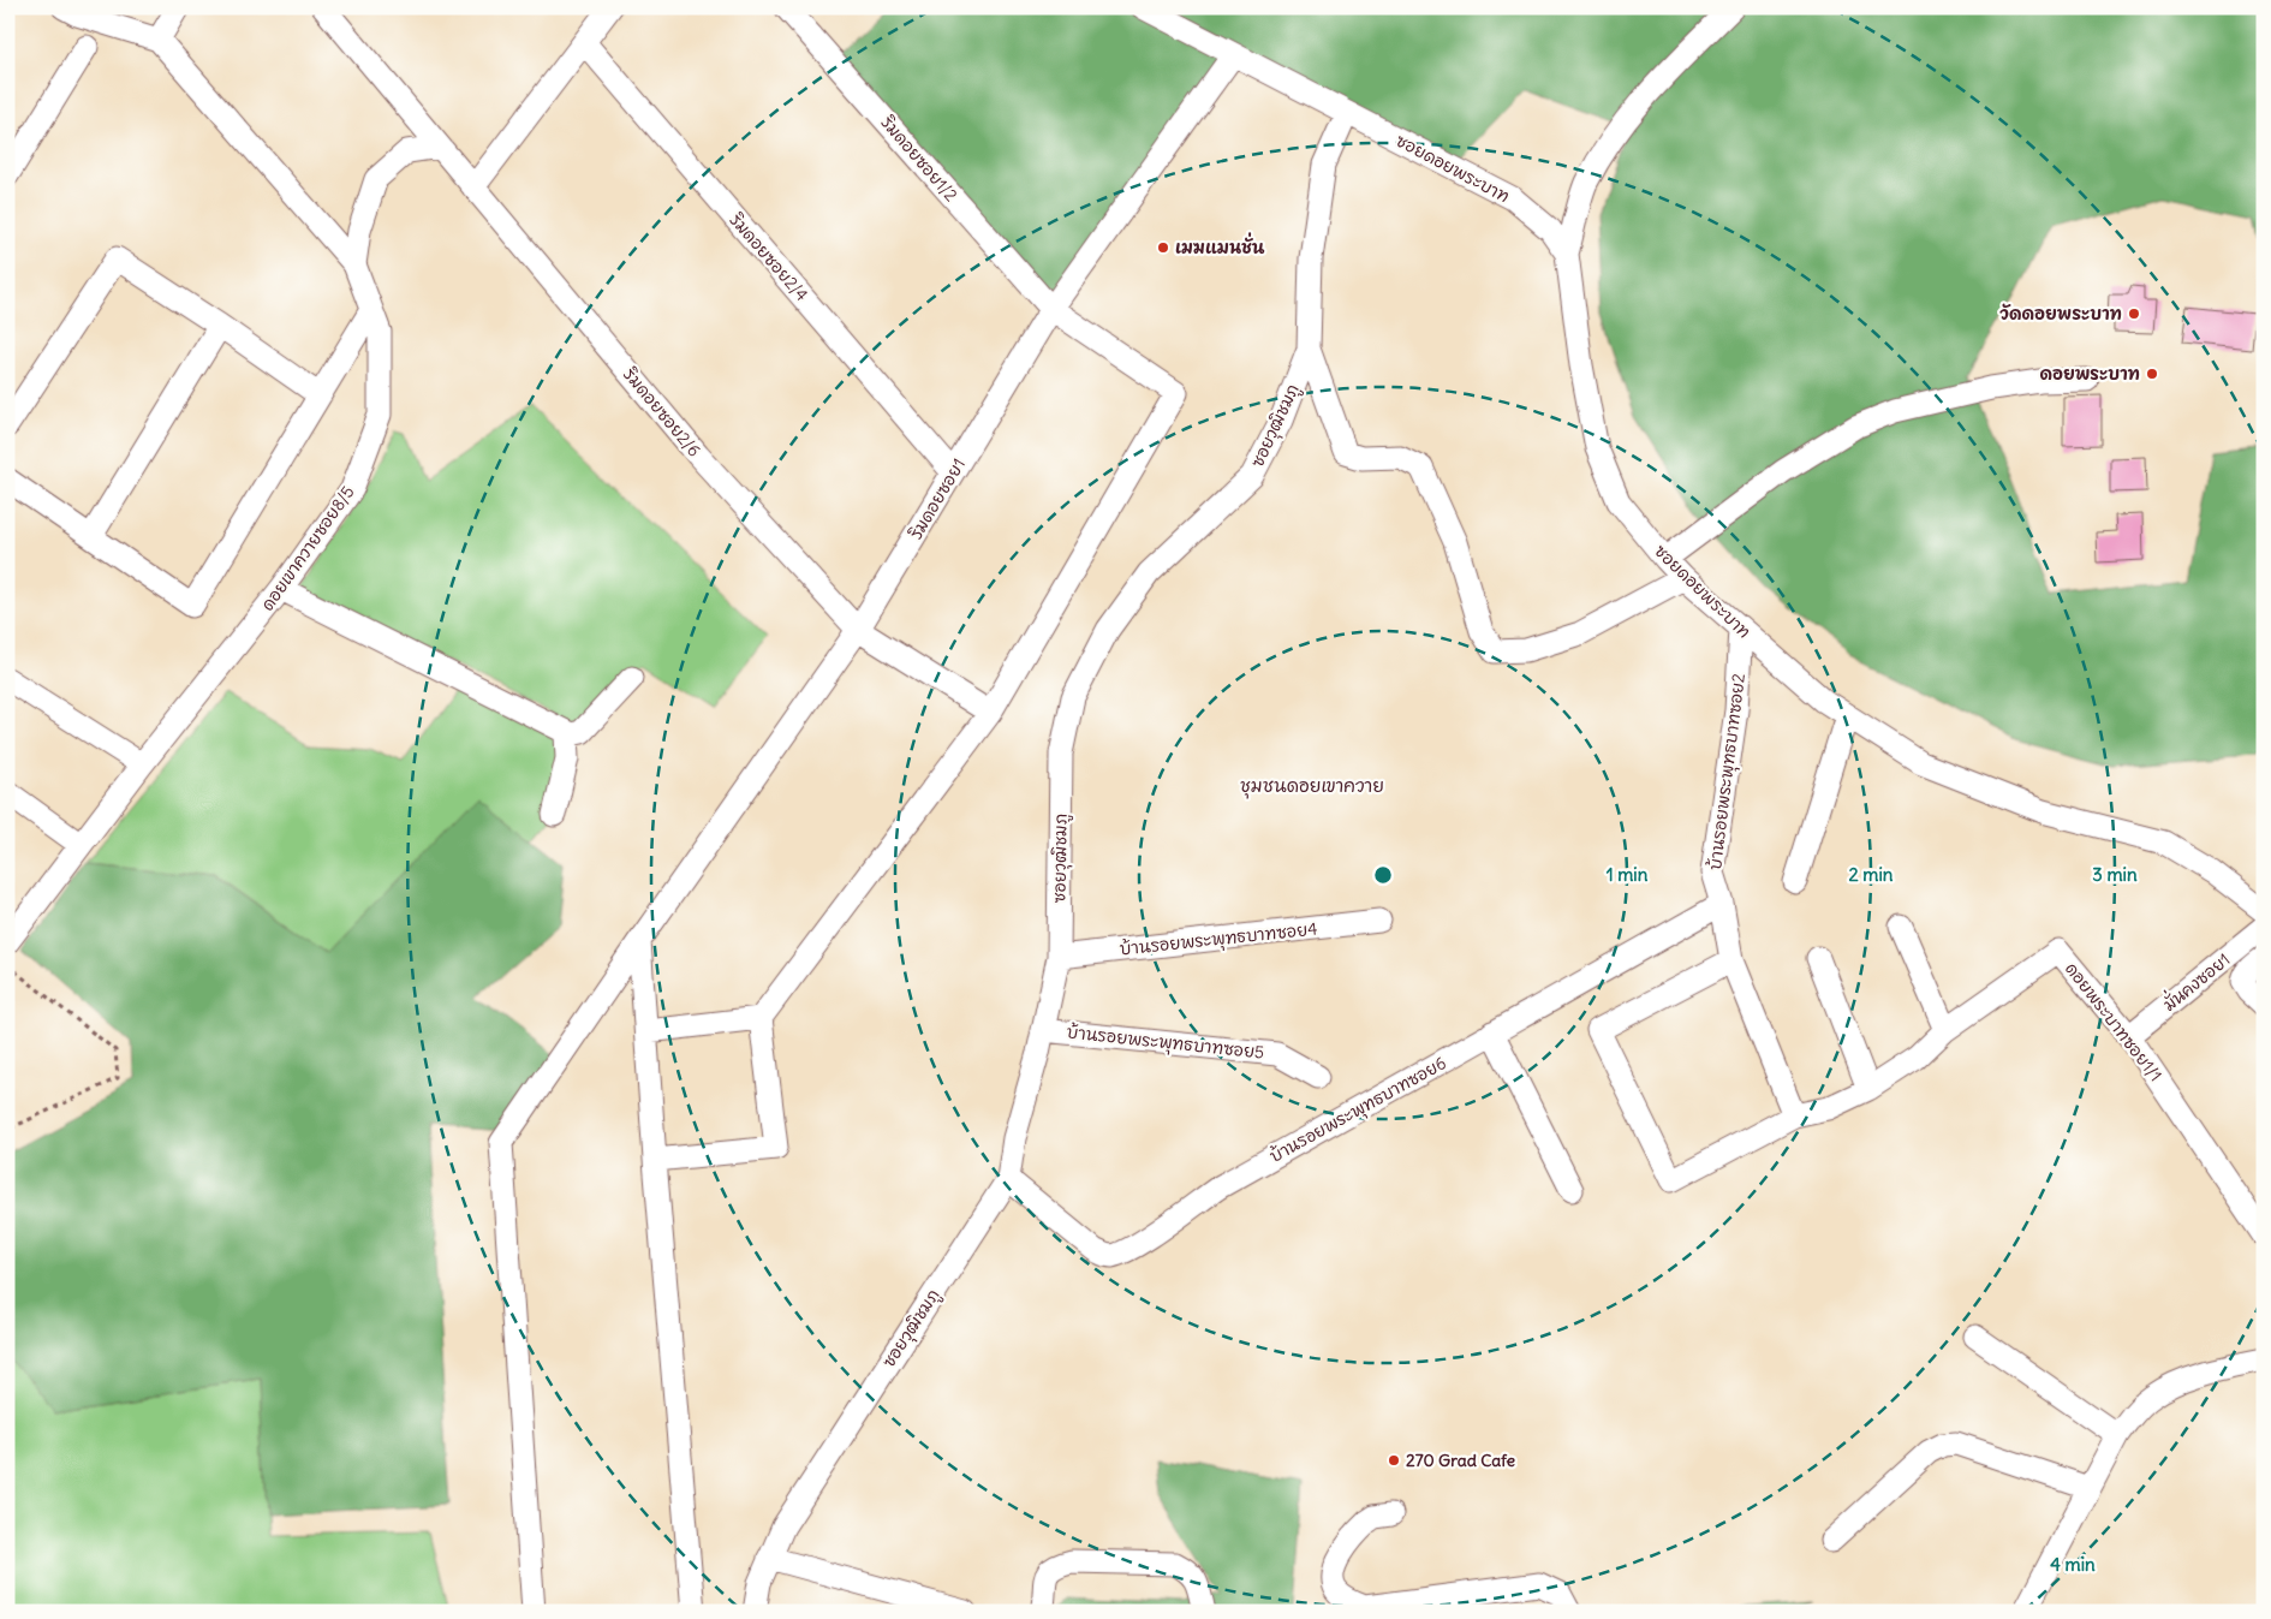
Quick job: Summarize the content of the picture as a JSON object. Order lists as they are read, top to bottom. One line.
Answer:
{"streets":{"street":["ริมดอยซอย1/2","ซอยดอยพระบาท","ริมดอยซอย2/4","ริมดอยซอย2/6","ซอยวุฒิชมภู","ริมดอยซอย1","ดอยเขาควายซอย8/5","บ้านรอยพระพุทธบาทซอย2","บ้านรอยพระพุทธบาทซอย4","มั่นคงซอย1","ดอยพระบาทซอย1/1","บ้านรอยพระพุทธบาทซอย5","บ้านรอยพระพุทธบาทซอย6"]},"crossings":[["ริมดอยซอย1/2","ริมดอยซอย2/6"],["ริมดอยซอย1/2","ริมดอยซอย1"],["ซอยดอยพระบาท","ซอยวุฒิชมภู"],["ซอยดอยพระบาท","ริมดอยซอย1"],["ซอยดอยพระบาท","บ้านรอยพระพุทธบาทซอย2"],["ริมดอยซอย2/4","ริมดอยซอย1"],["ริมดอยซอย2/6","ริมดอยซอย1"],["ซอยวุฒิชมภู","บ้านรอยพระพุทธบาทซอย4"],["ซอยวุฒิชมภู","บ้านรอยพระพุทธบาทซอย5"],["ซอยวุฒิชมภู","บ้านรอยพระพุทธบาทซอย6"],["บ้านรอยพระพุทธบาทซอย2","ดอยพระบาทซอย1/1"],["บ้านรอยพระพุทธบาทซอย2","บ้านรอยพระพุทธบาทซอย6"],["มั่นคงซอย1","ดอยพระบาทซอย1/1"]],"districts":["ชุมชนดอยเขาควาย"],"places":["เมฆแมนชั่น","วัดดอยพระบาท","ดอยพระบาท","270 Grad Cafe"],"rings":["1 min","2 min","3 min","4 min"]}
